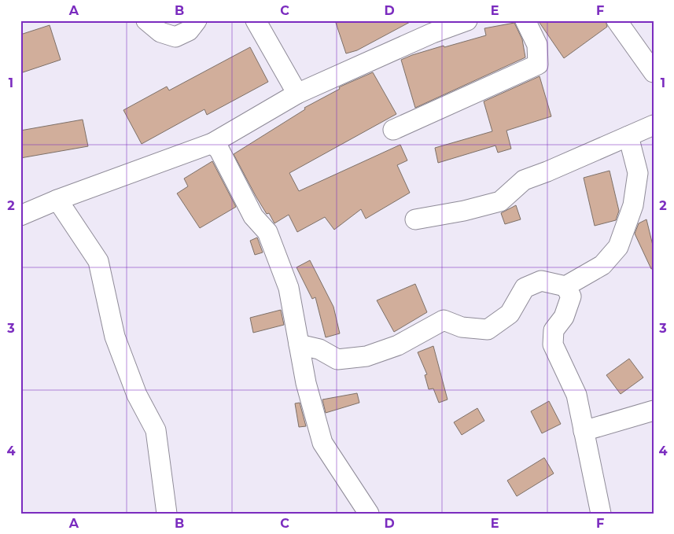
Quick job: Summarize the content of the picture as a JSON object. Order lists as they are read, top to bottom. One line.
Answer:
{"grid":{"columns":["A","B","C","D","E","F"],"rows":["1","2","3","4"]}}
